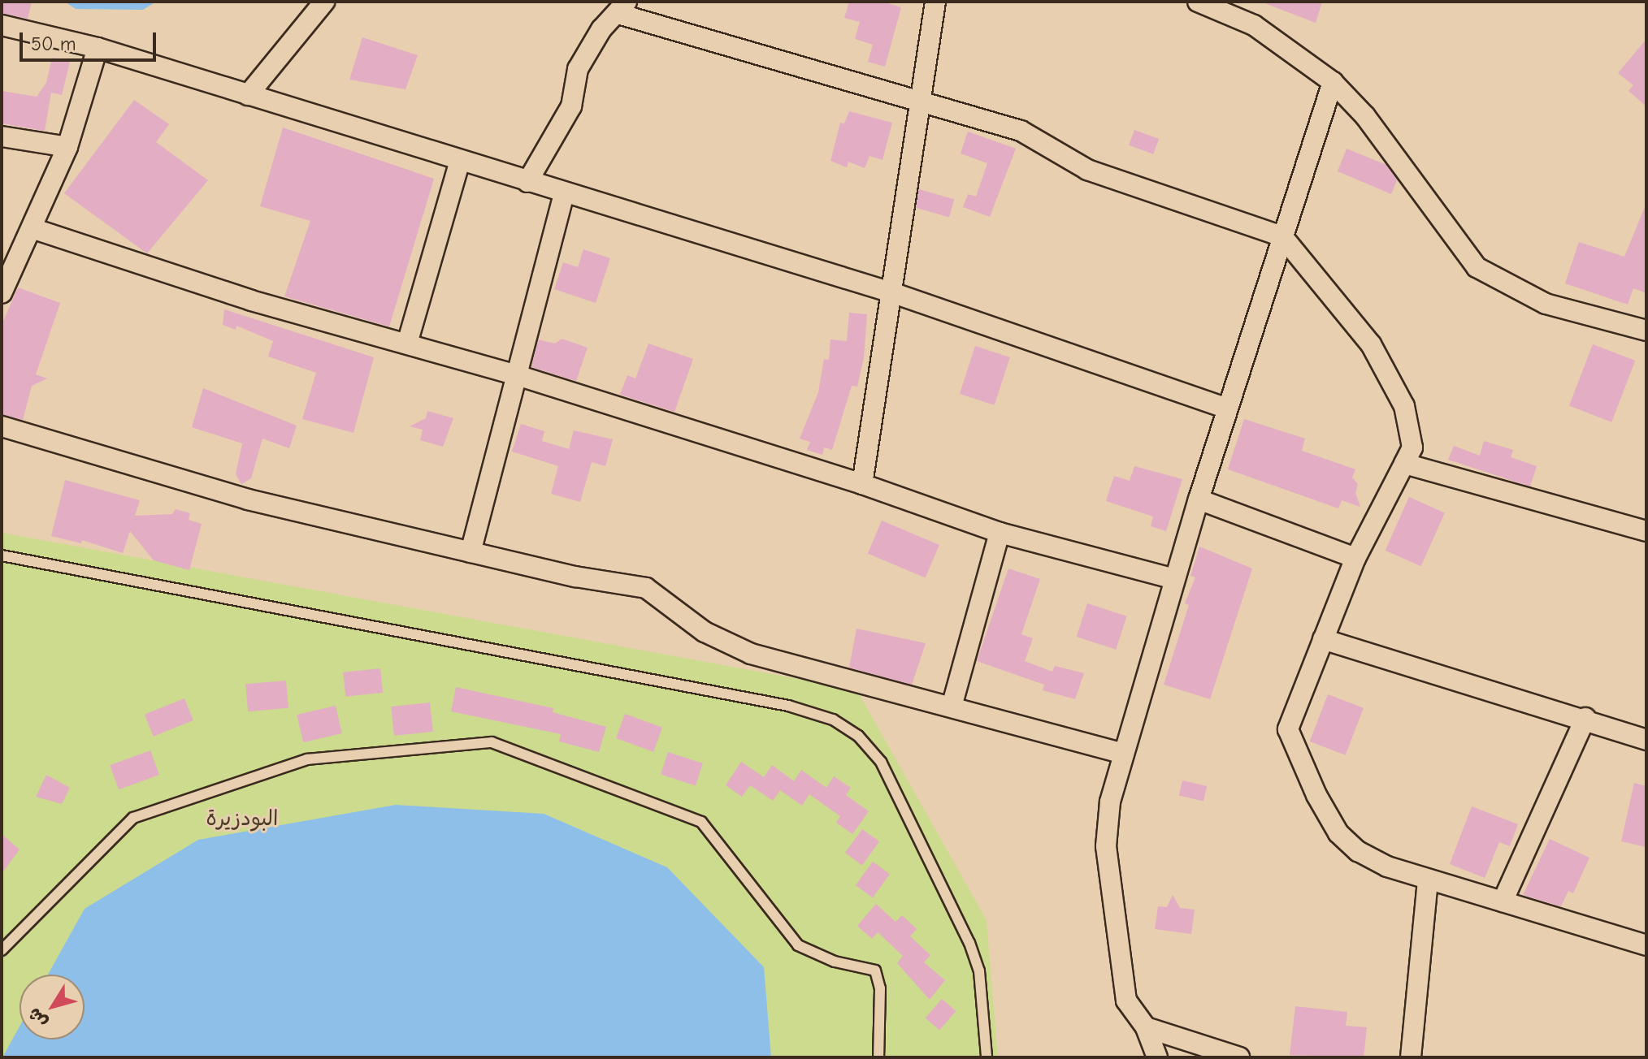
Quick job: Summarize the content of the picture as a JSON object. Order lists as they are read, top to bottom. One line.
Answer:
{"parks":["البودزيرة"],"scale_bar":"50 m","north":"bottom left"}
